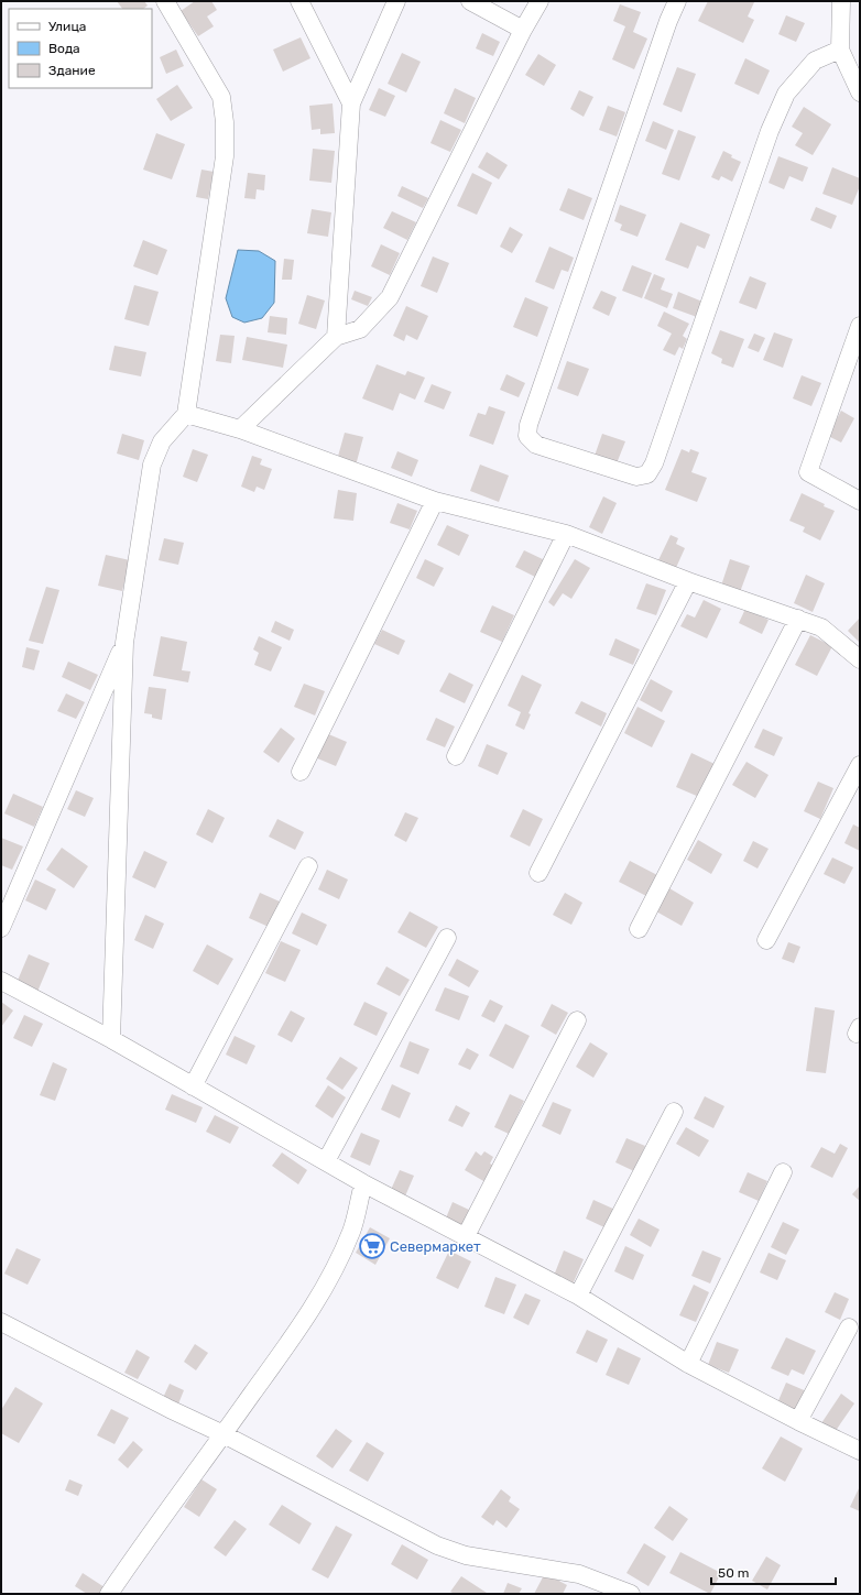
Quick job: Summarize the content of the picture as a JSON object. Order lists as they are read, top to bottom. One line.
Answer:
{"places":{"supermarket":["Севермаркет"]},"legend":["Улица","Вода","Здание"],"scale_bar":"50 m"}
